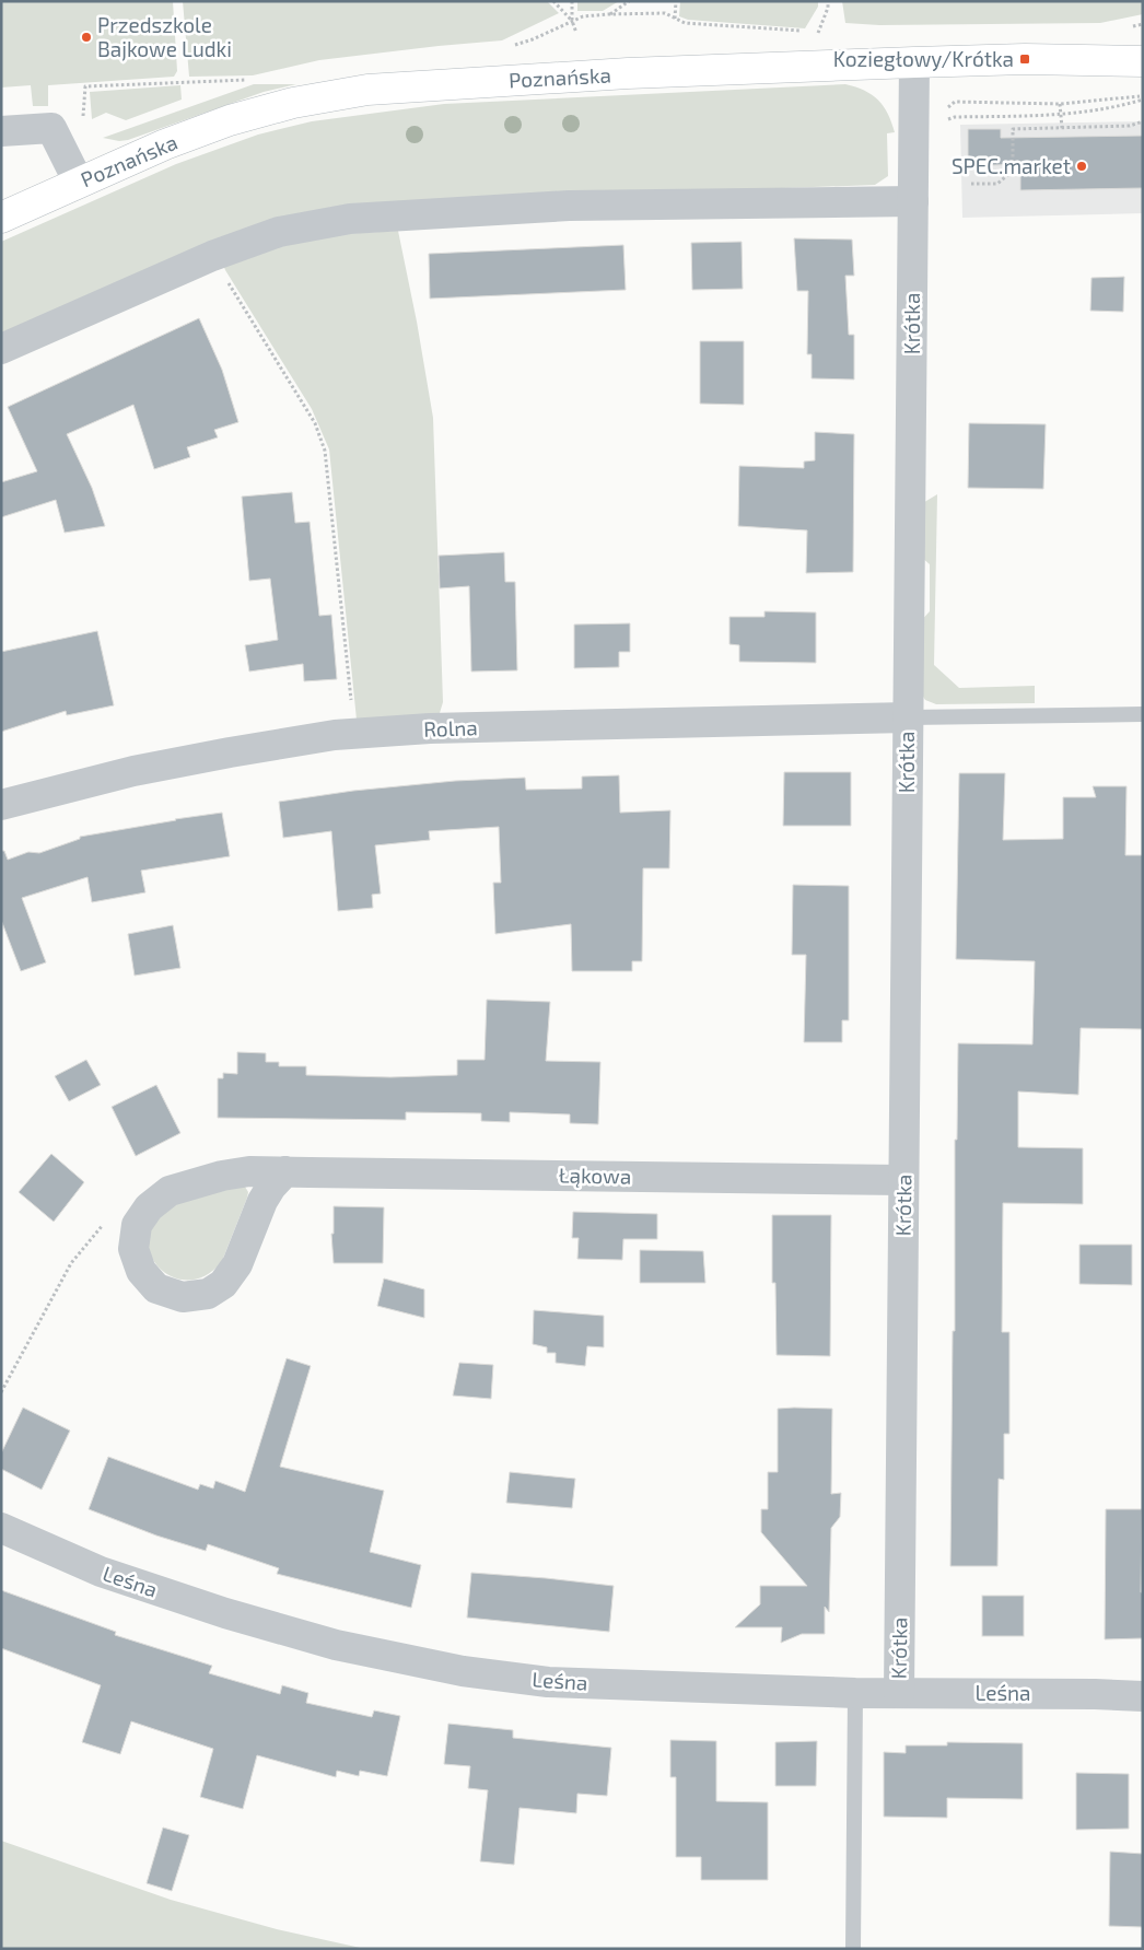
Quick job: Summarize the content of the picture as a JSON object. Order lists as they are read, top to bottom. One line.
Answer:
{"streets":{"street":["Poznańska","Krótka","Rolna","Łąkowa","Leśna"]},"crossings":[["Poznańska","Krótka"],["Krótka","Rolna"],["Krótka","Łąkowa"],["Krótka","Leśna"]],"places":{"other":["Przedszkole Bajkowe Ludki","SPEC.market"],"transit":["Koziegłowy/Krótka"]}}
